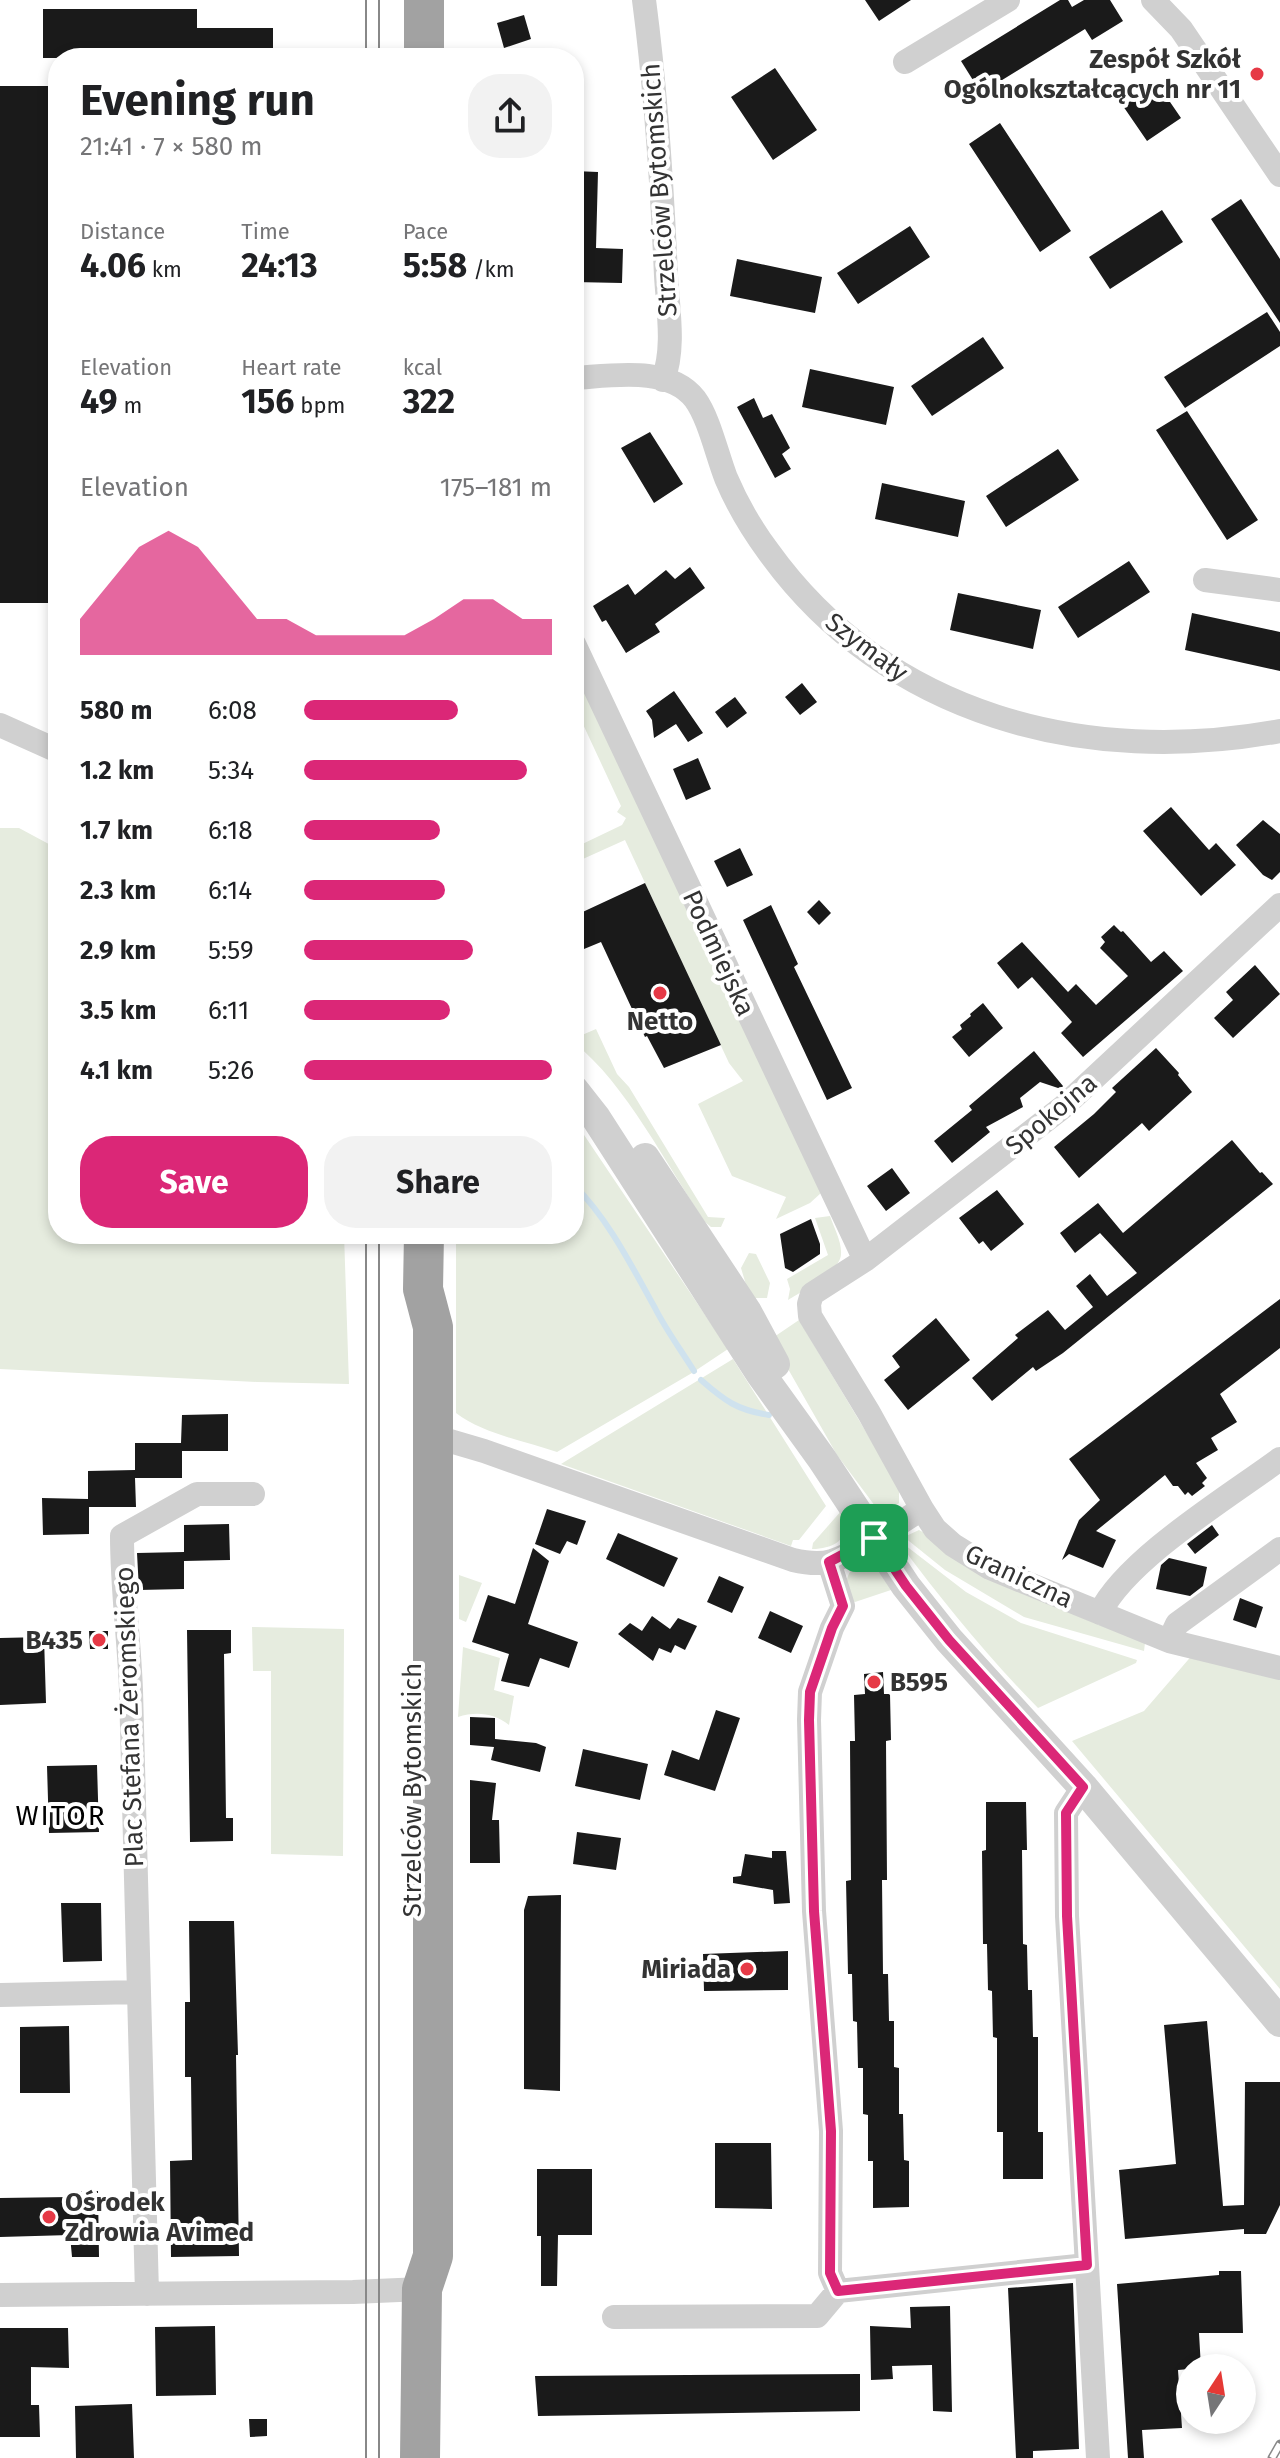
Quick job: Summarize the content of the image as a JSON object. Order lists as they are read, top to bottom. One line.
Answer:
{"streets":{"highway":["Strzelców Bytomskich"],"street":["Szymały","Podmiejska","Spokojna","Graniczna","Plac Stefana Żeromskiego"]},"crossings":[["Strzelców Bytomskich","Szymały"],["Podmiejska","Spokojna"],["Spokojna","Graniczna"]],"districts":["WITOR"],"places":["Zespół Szkół Ogólnokształcących nr 11","Netto","B435","B595","Miriada","Ośrodek Zdrowia Avimed"],"north":"top","page":{"heading":["Evening run","21:41 · 7 × 580 m"],"stats":[["Distance","4.06 km"],["Time","24:13"],["Pace","5:58 /km"],["Elevation","49 m"],["Heart rate","156 bpm"],["kcal","322"]],"chart":["Elevation","175–181 m"],"list":[{"name":"580 m","note":"6:08"},{"name":"1.2 km","note":"5:34"},{"name":"1.7 km","note":"6:18"},{"name":"2.3 km","note":"6:14"},{"name":"2.9 km","note":"5:59"},{"name":"3.5 km","note":"6:11"},{"name":"4.1 km","note":"5:26"}],"buttons":["Save","Share"]}}
